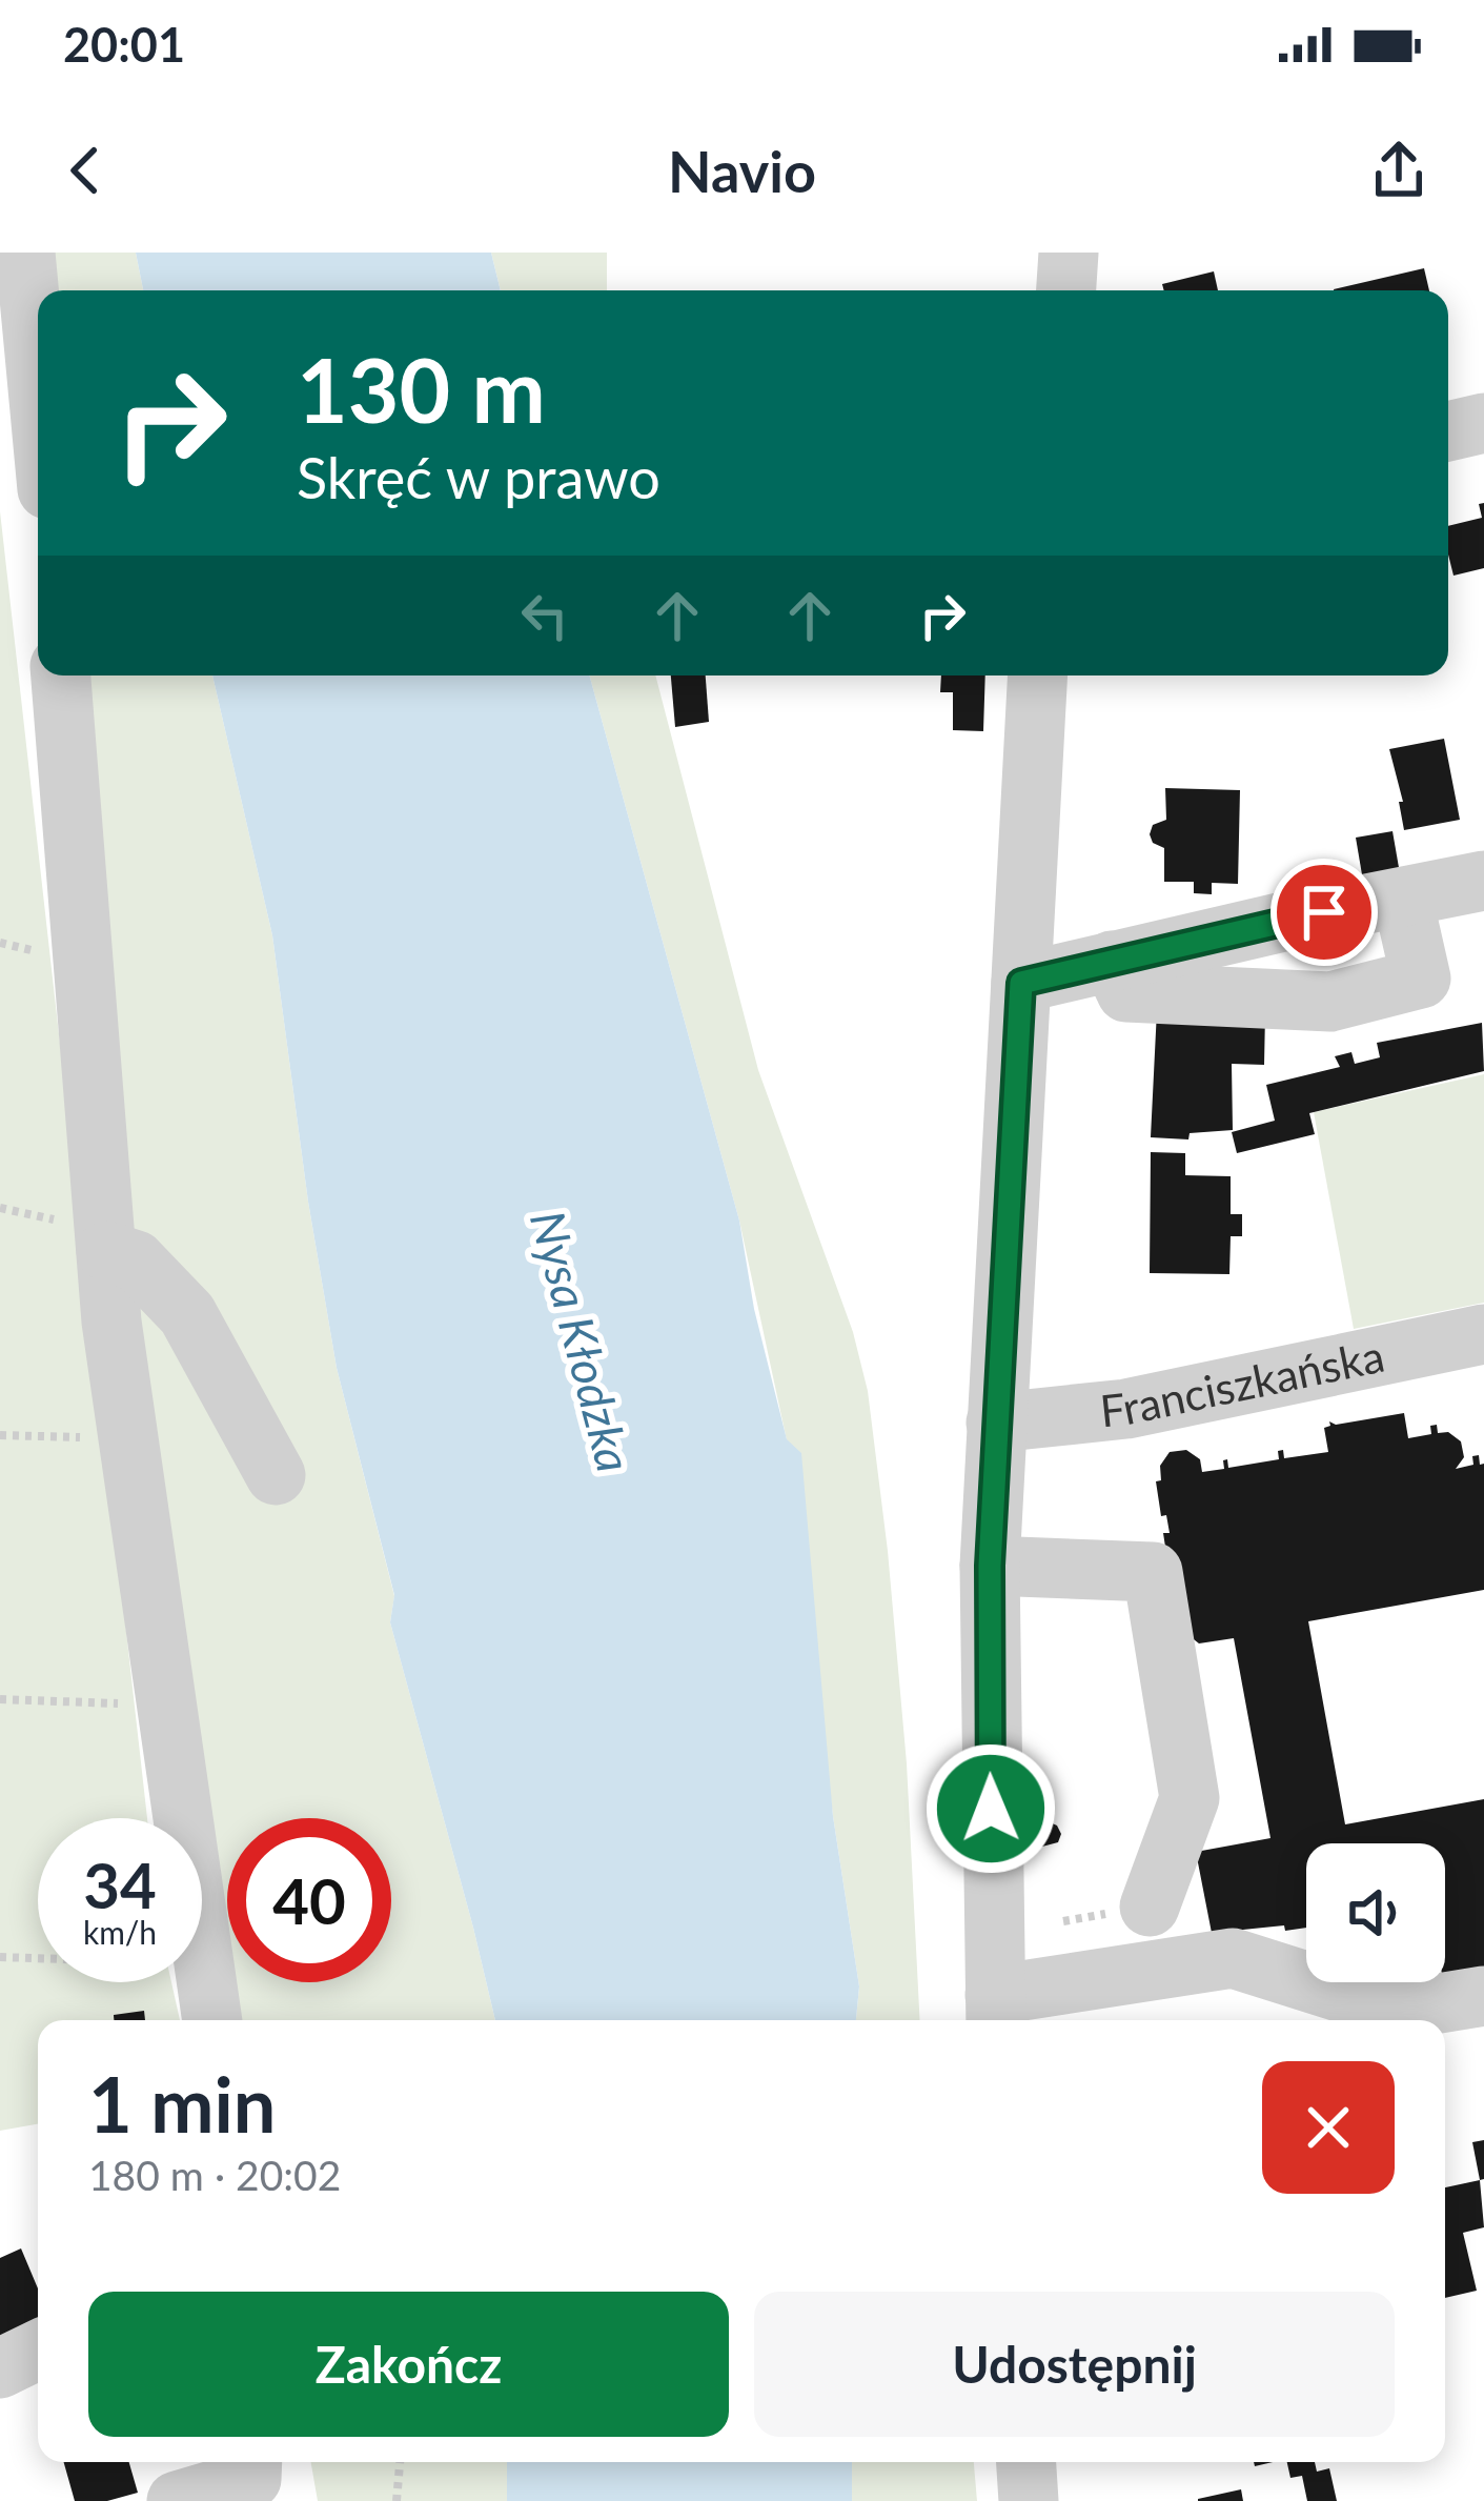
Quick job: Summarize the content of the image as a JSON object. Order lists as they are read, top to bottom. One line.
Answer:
{"streets":{"street":["Franciszkańska"]},"water":["Nysa Kłodzka"],"page":{"status":"20:01","header":"Navio","turn":["130 m","Skręć w prawo"],"speed":"34 km/h","limit":"40","heading":["1 min","180 m · 20:02"],"buttons":["Zakończ","Udostępnij"]}}
